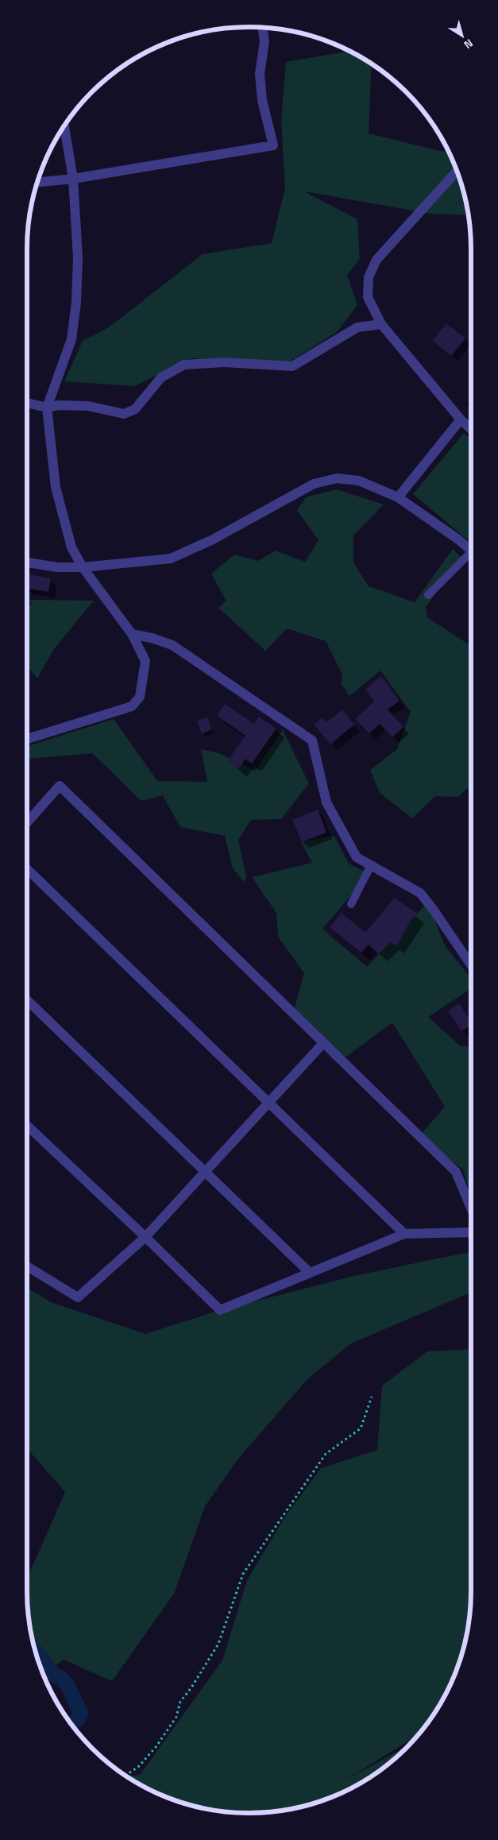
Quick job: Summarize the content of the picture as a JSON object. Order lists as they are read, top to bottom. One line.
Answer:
{"north":"bottom right"}
